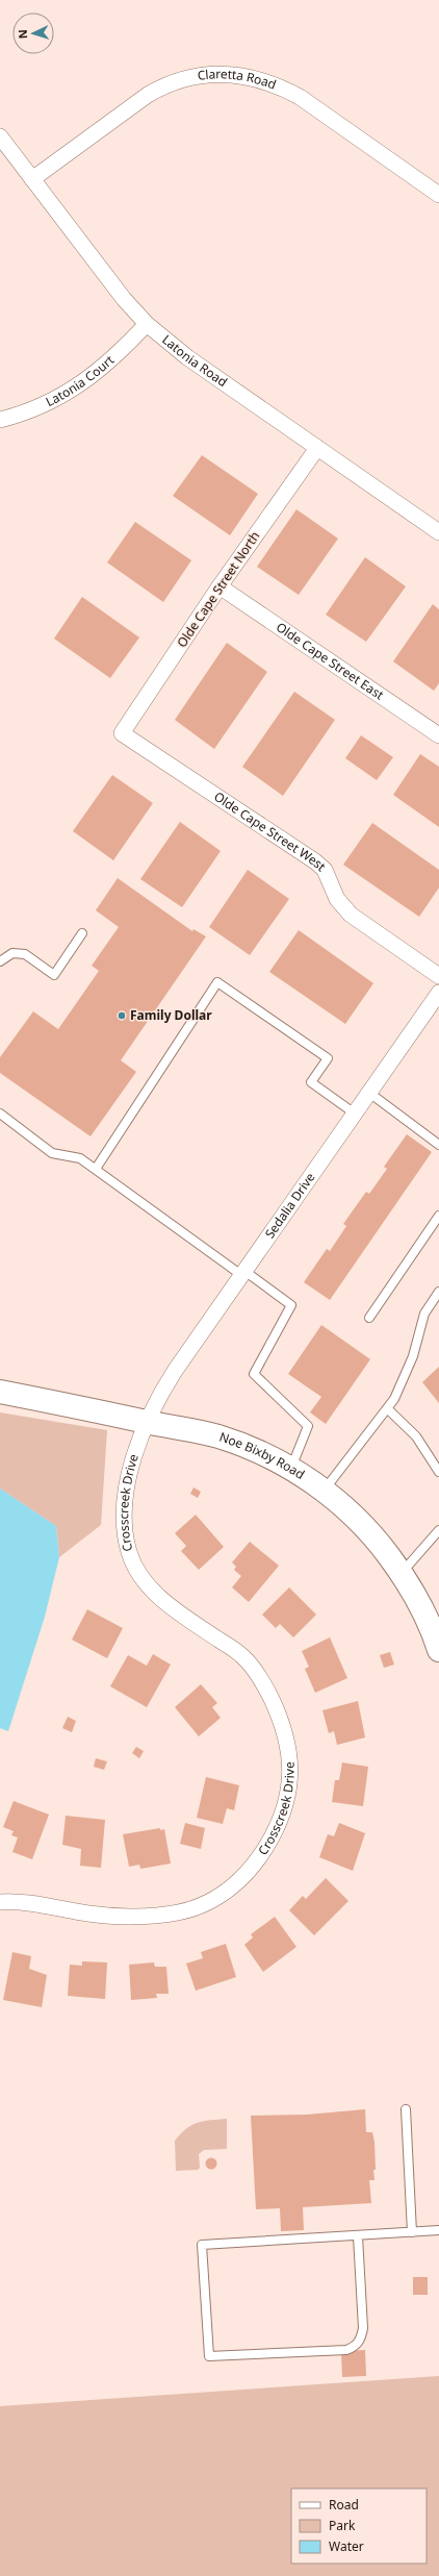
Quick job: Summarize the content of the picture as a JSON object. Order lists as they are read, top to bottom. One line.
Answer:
{"streets":{"street":["Claretta Road","Latonia Road","Latonia Court","Olde Cape Street North","Olde Cape Street East","Olde Cape Street West","Sedalia Drive","Noe Bixby Road","Crosscreek Drive"]},"crossings":[["Claretta Road","Latonia Road"],["Latonia Road","Latonia Court"],["Latonia Road","Olde Cape Street North"],["Olde Cape Street North","Olde Cape Street East"],["Olde Cape Street North","Olde Cape Street West"],["Sedalia Drive","Noe Bixby Road"],["Sedalia Drive","Crosscreek Drive"],["Noe Bixby Road","Crosscreek Drive"]],"places":["Family Dollar"],"legend":["Road","Park","Water"],"north":"left"}
